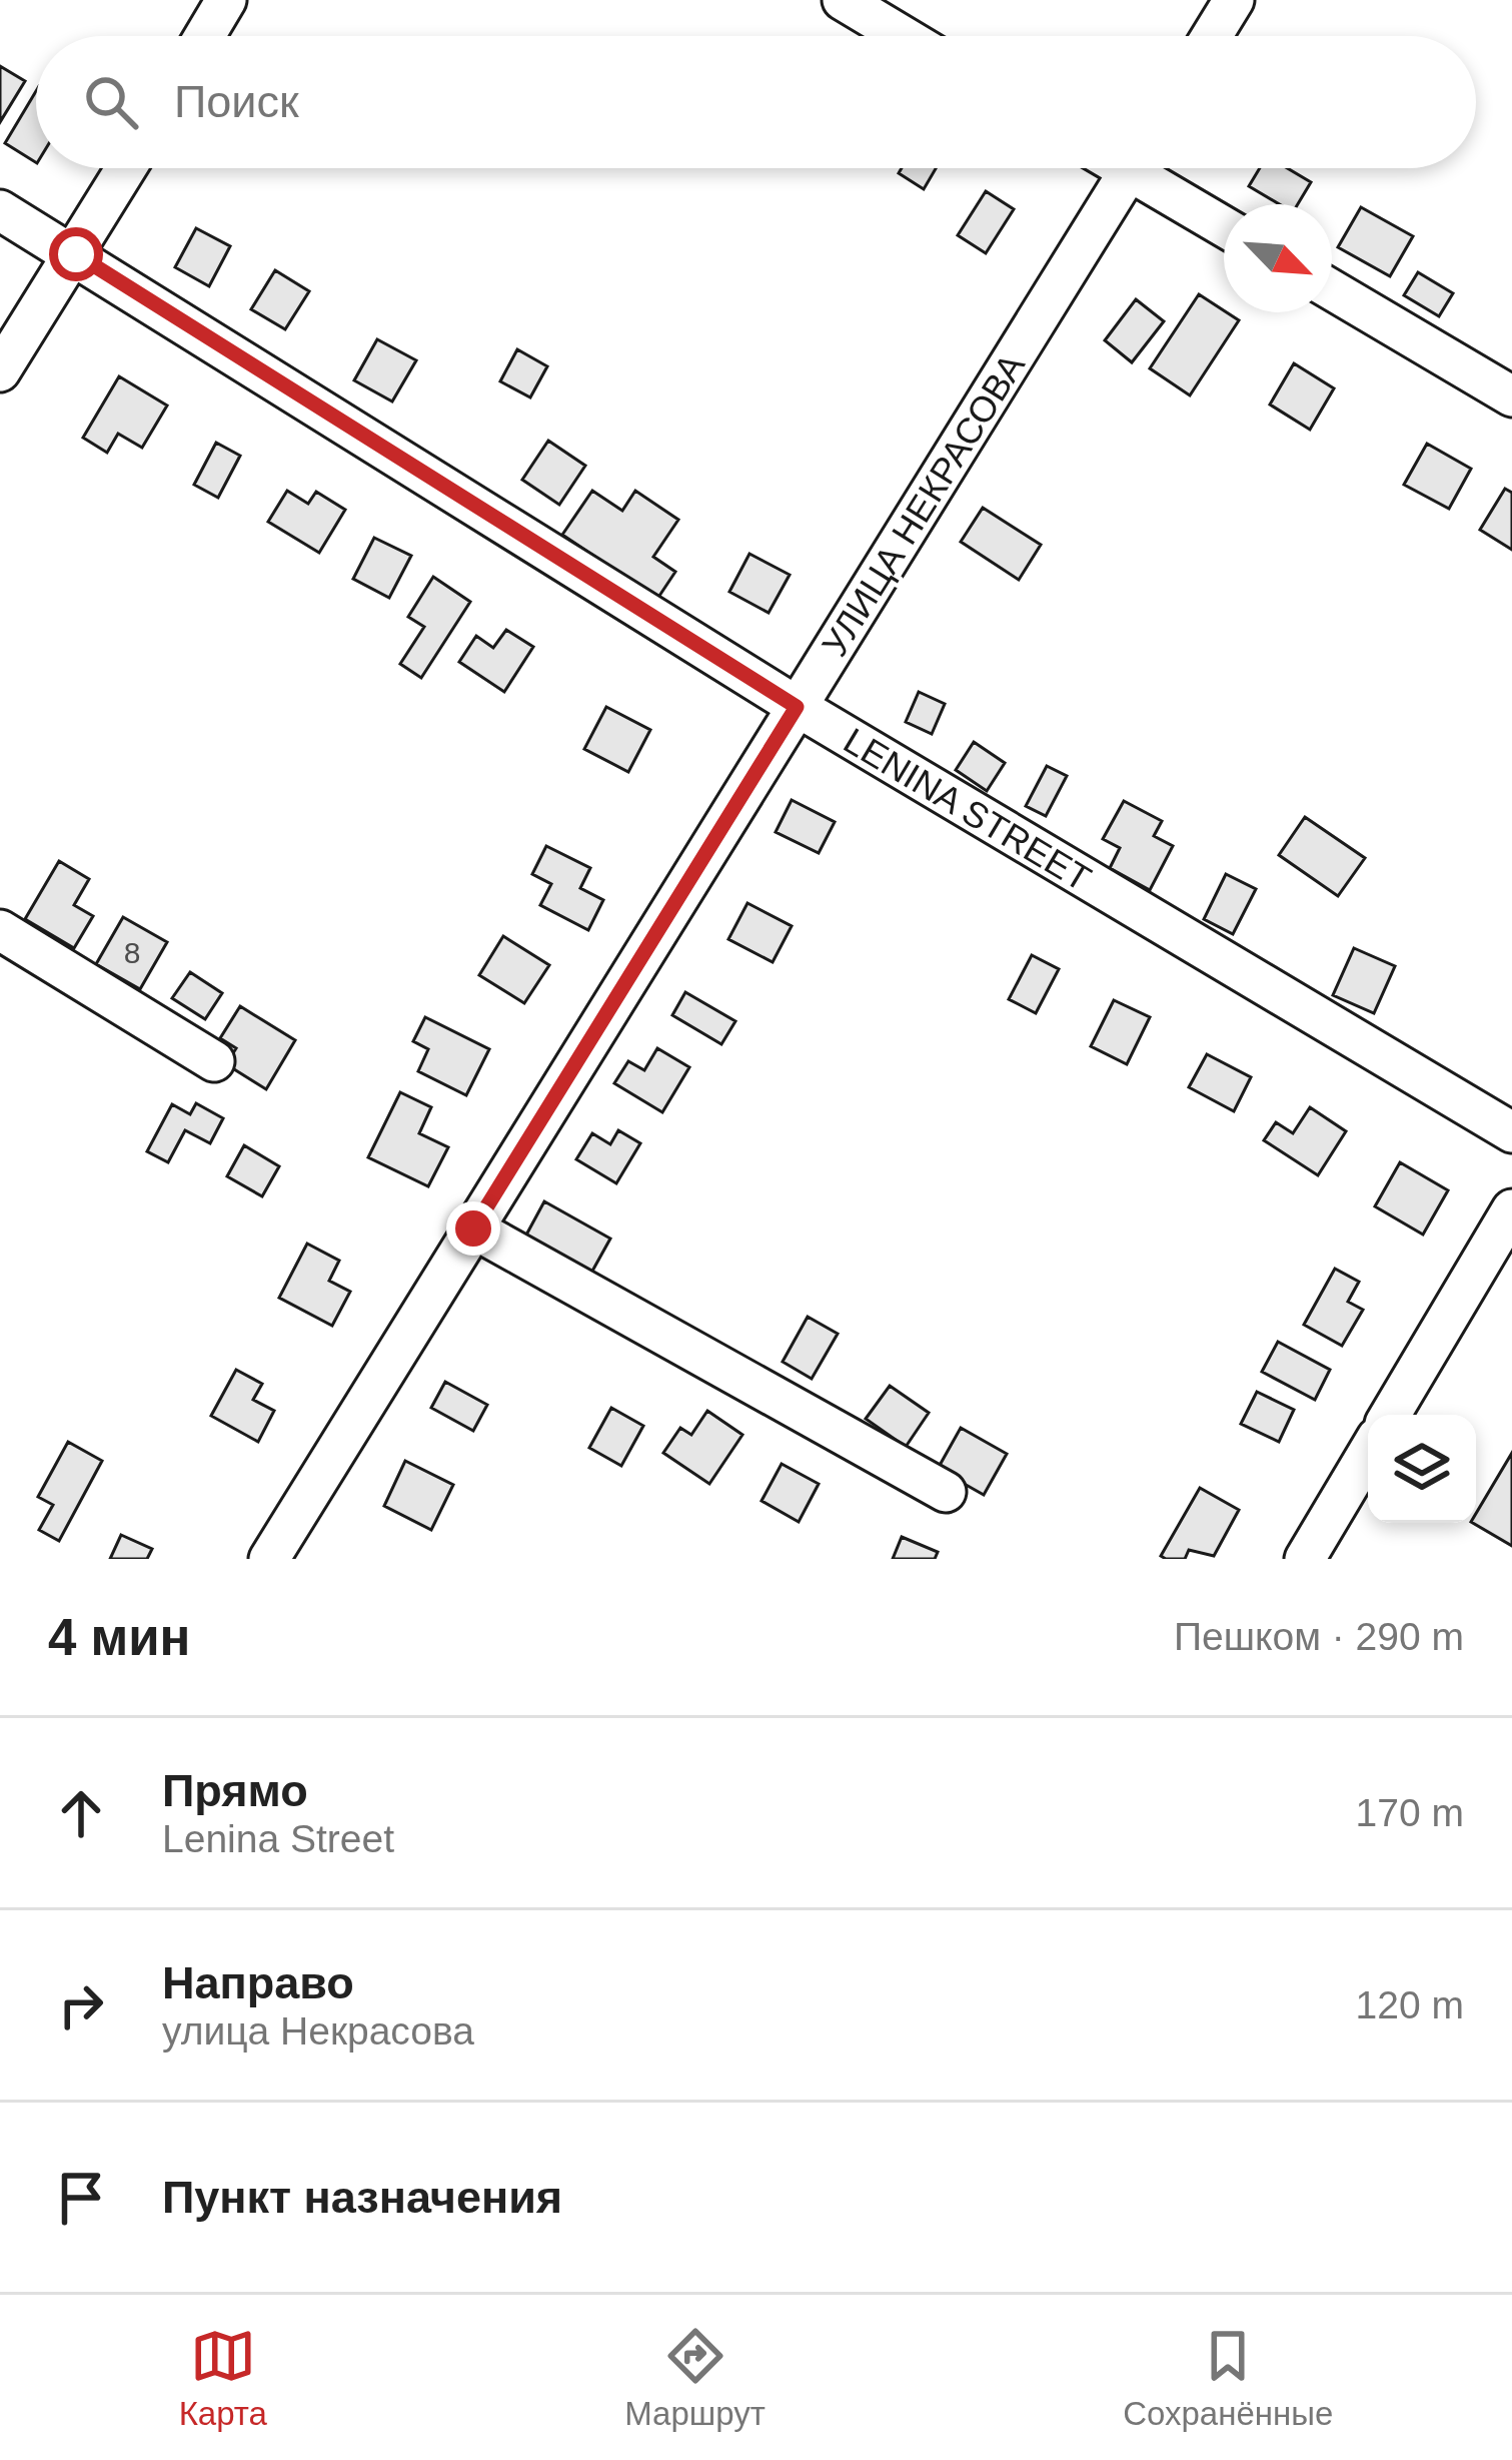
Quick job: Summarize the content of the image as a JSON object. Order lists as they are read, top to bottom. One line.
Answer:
{"streets":{"street":["УЛИЦА НЕКРАСОВА","LENINA STREET"]},"crossings":[["УЛИЦА НЕКРАСОВА","LENINA STREET"]],"house_numbers":["8"],"north":"bottom right","page":{"search":"Поиск","heading":["4 мин","Пешком · 290 m"],"list":[["Прямо","Lenina Street","170 m"],["Направо","улица Некрасова","120 m"],"Пункт назначения"],"nav":["Карта","Маршрут","Сохранённые"]}}
